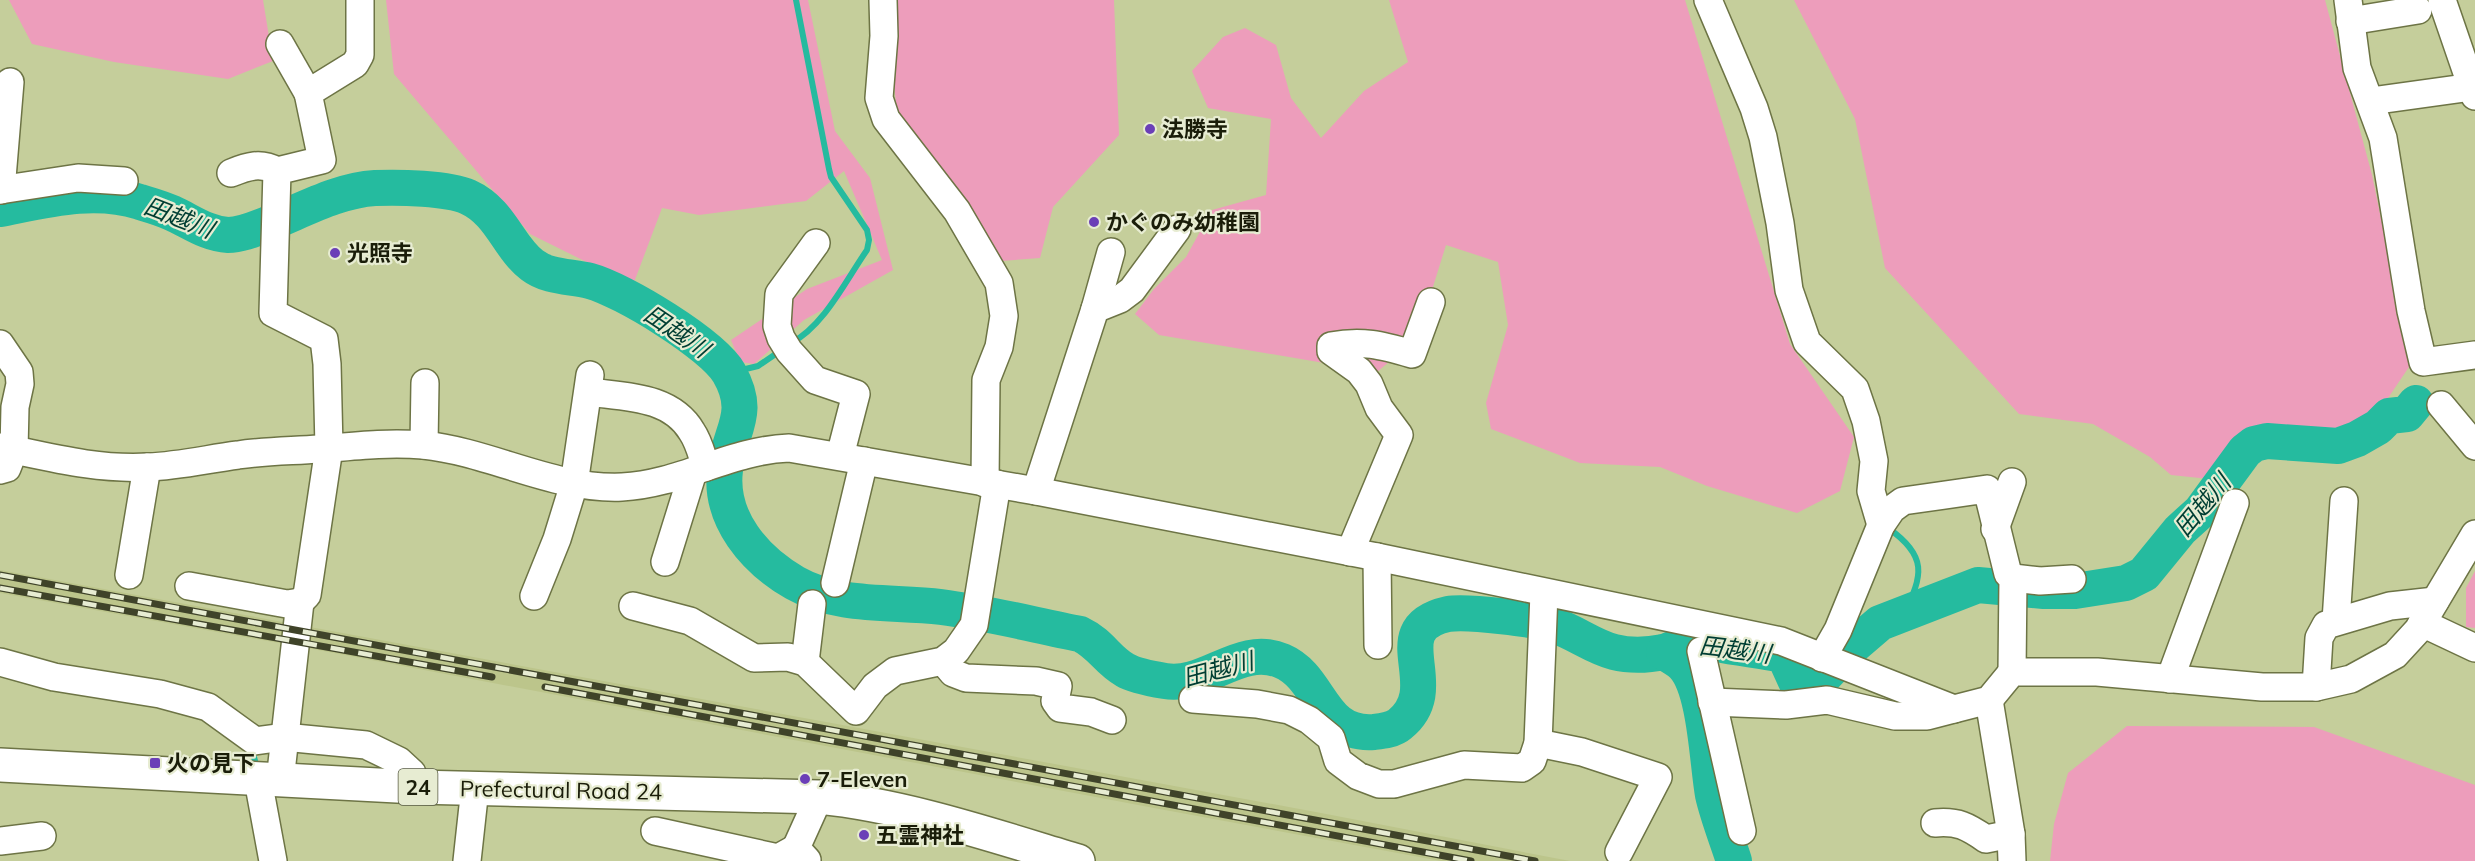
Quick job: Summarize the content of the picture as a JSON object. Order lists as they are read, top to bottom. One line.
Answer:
{"streets":{"main road":["24","Prefectural Road 24"]},"water":["田越川"],"places":{"other":["法勝寺","かぐのみ幼稚園","光照寺","7-Eleven","五霊神社"],"transit":["火の見下"]}}
